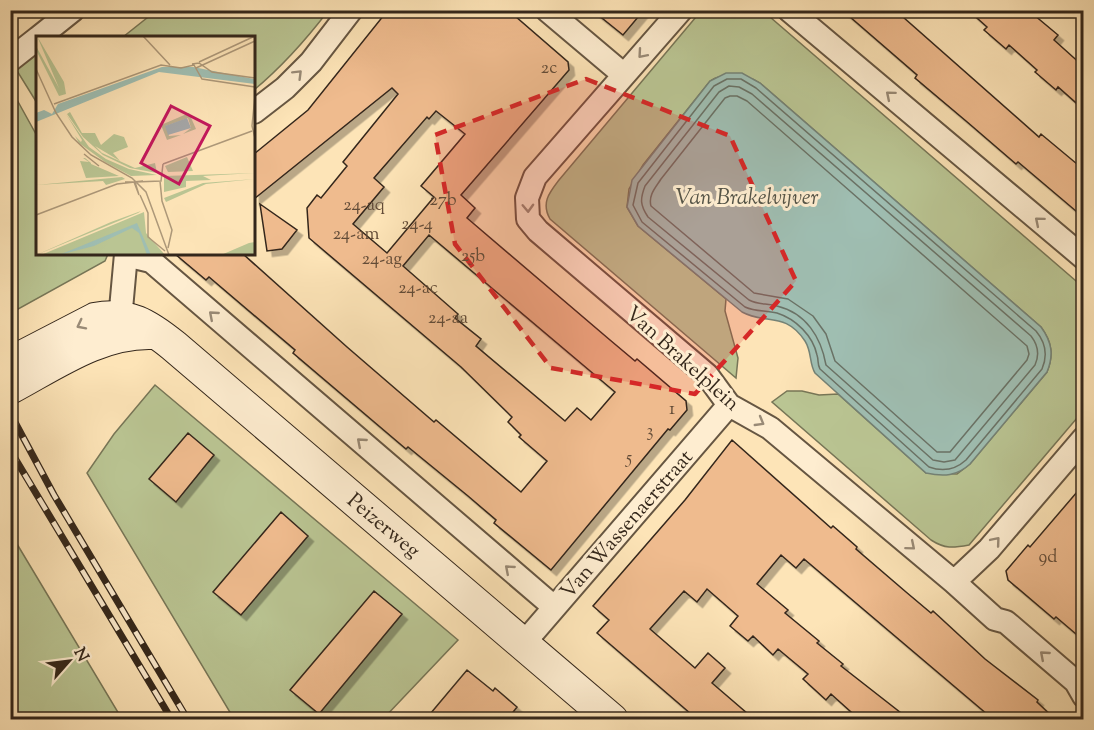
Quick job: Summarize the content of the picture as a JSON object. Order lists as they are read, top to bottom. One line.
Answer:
{"streets":{"main road":["Peizerweg"],"street":["Van Brakelplein","Van Wassenaerstraat"]},"crossings":[["Van Brakelplein","Van Wassenaerstraat"],["Van Wassenaerstraat","Peizerweg"]],"water":["Van Brakelvijver"],"house_numbers":["2c","27b","24-aq","24-4","24-am","25b","24-ag","24-ac","24-aa","1","3","5","9d"],"north":"top right"}
